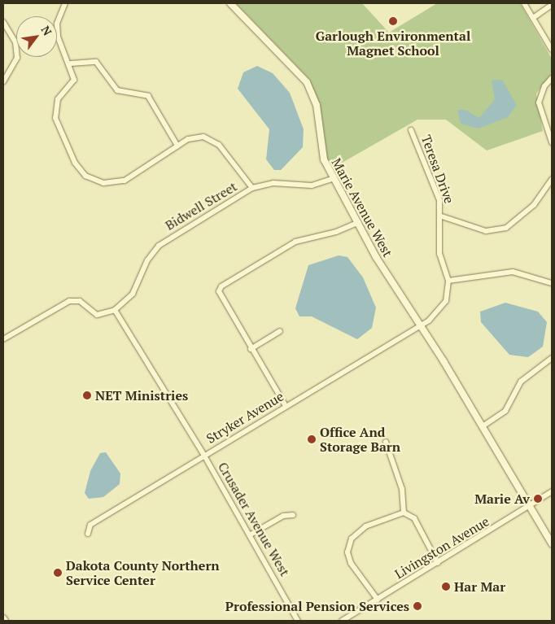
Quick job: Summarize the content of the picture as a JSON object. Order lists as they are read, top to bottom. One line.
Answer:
{"streets":{"street":["Teresa Drive","Bidwell Street","Marie Avenue West","Stryker Avenue","Crusader Avenue West","Livingston Avenue"]},"crossings":[["Teresa Drive","Marie Avenue West"],["Teresa Drive","Stryker Avenue"],["Bidwell Street","Marie Avenue West"],["Bidwell Street","Crusader Avenue West"],["Marie Avenue West","Stryker Avenue"],["Marie Avenue West","Livingston Avenue"],["Stryker Avenue","Crusader Avenue West"]],"places":["Garlough Environmental Magnet School","NET Ministries","Office And Storage Barn","Marie Av","Dakota County Northern Service Center","Har Mar","Professional Pension Services"],"north":"top right"}
